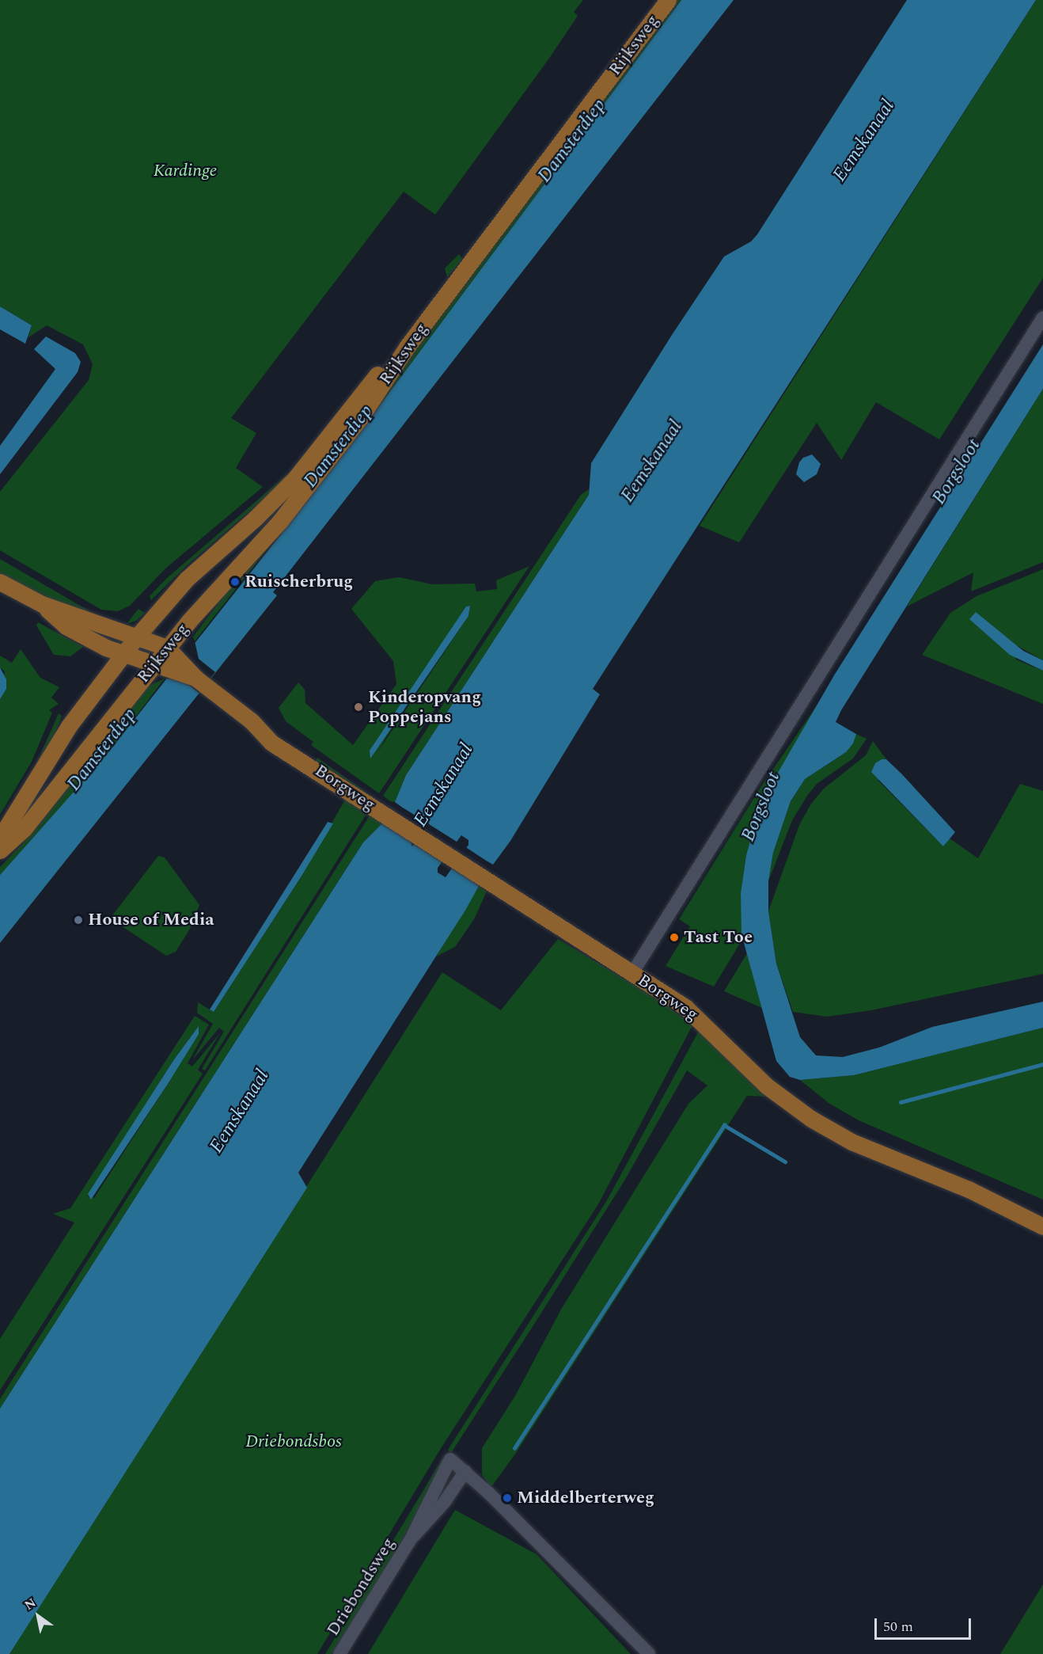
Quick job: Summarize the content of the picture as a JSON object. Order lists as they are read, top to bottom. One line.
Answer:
{"streets":{"main road":["Rijksweg","Borgweg"],"street":["Driebondsweg"]},"crossings":[["Rijksweg","Borgweg"]],"water":["Damsterdiep","Eemskanaal","Borgsloot"],"parks":["Kardinge","Driebondsbos"],"places":["Ruischerbrug","Kinderopvang Poppejans","House of Media","Tast Toe","Middelberterweg"],"scale_bar":"50 m","north":"top left"}
